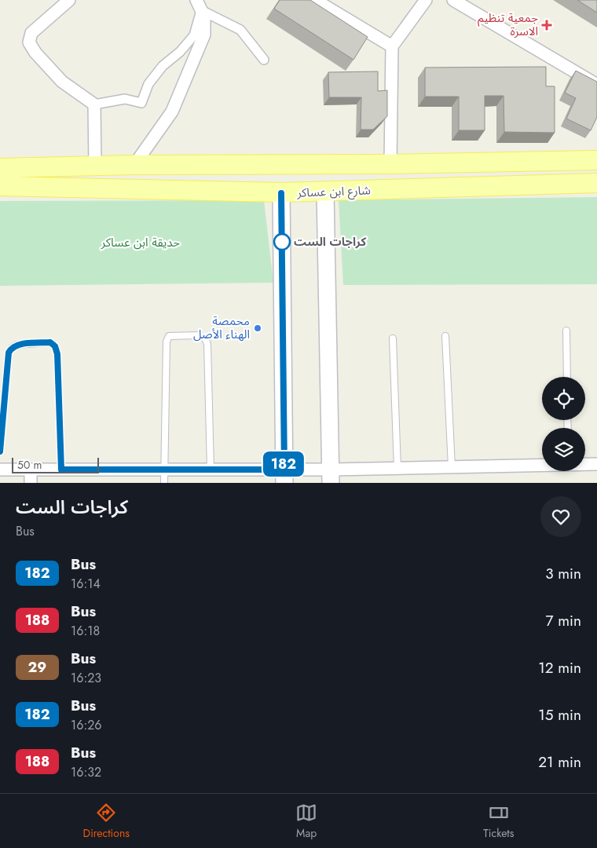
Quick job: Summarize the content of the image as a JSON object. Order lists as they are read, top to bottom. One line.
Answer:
{"streets":{"main road":["شارع ابن عساكر"]},"parks":["حديقة ابن عساكر"],"places":{"health":["جمعية تنظيم الاسرة"],"other":["كراجات الست","محمصة الهناء الأصل"]},"lines":["bus line 182"],"scale_bar":"50 m","page":{"on_map":"182","scale":"50 m","heading":["كراجات الست","Bus"],"list":[{"mark":"182","name":"Bus","note":"16:14","value":"3 min"},{"mark":"188","name":"Bus","note":"16:18","value":"7 min"},{"mark":"29","name":"Bus","note":"16:23","value":"12 min"},{"mark":"182","name":"Bus","note":"16:26","value":"15 min"},{"mark":"188","name":"Bus","note":"16:32","value":"21 min"}],"tabs":["Directions","Map","Tickets"]}}
